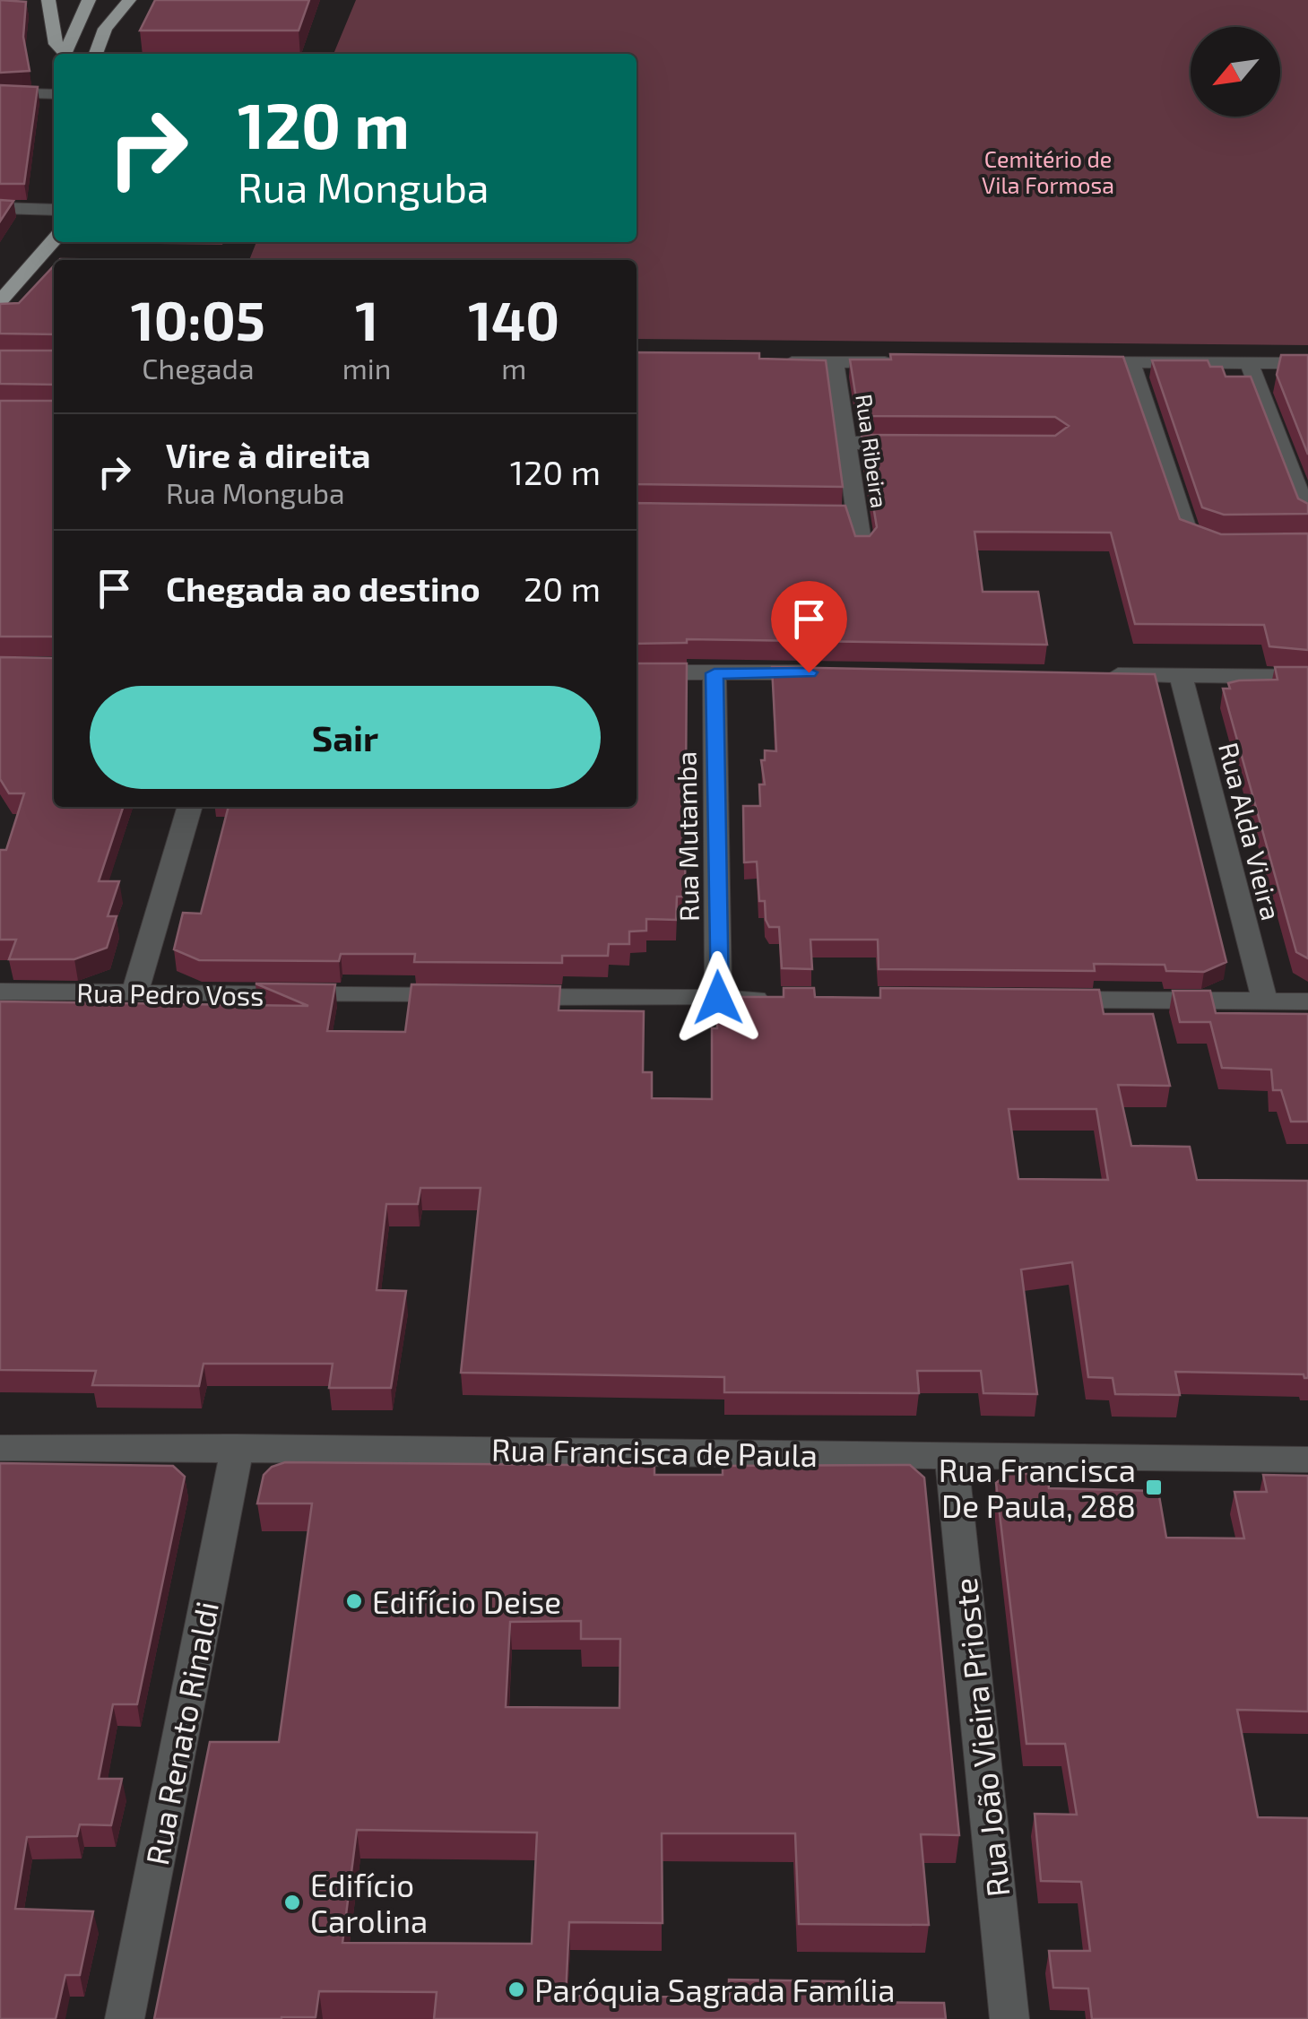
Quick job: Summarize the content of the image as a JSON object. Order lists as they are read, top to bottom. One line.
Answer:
{"streets":{"street":["Rua Ribeira","Rua Alda Vieira","Rua Mutamba","Rua Pedro Voss","Rua Francisca de Paula","Rua Renato Rinaldi","Rua João Vieira Prioste"]},"crossings":[["Rua Francisca de Paula","Rua Renato Rinaldi"],["Rua Francisca de Paula","Rua João Vieira Prioste"]],"parks":["Cemitério de Vila Formosa"],"places":{"transit":["Rua Francisca De Paula, 288"],"other":["Edifício Deise","Edifício Carolina","Paróquia Sagrada Família"]},"north":"bottom left","page":{"turn":["120 m","Rua Monguba"],"eta":["10:05","Chegada","1","min","140","m"],"list":[{"name":"Vire à direita","note":"Rua Monguba","value":"120 m"},{"name":"Chegada ao destino","value":"20 m"}],"buttons":"Sair"}}
